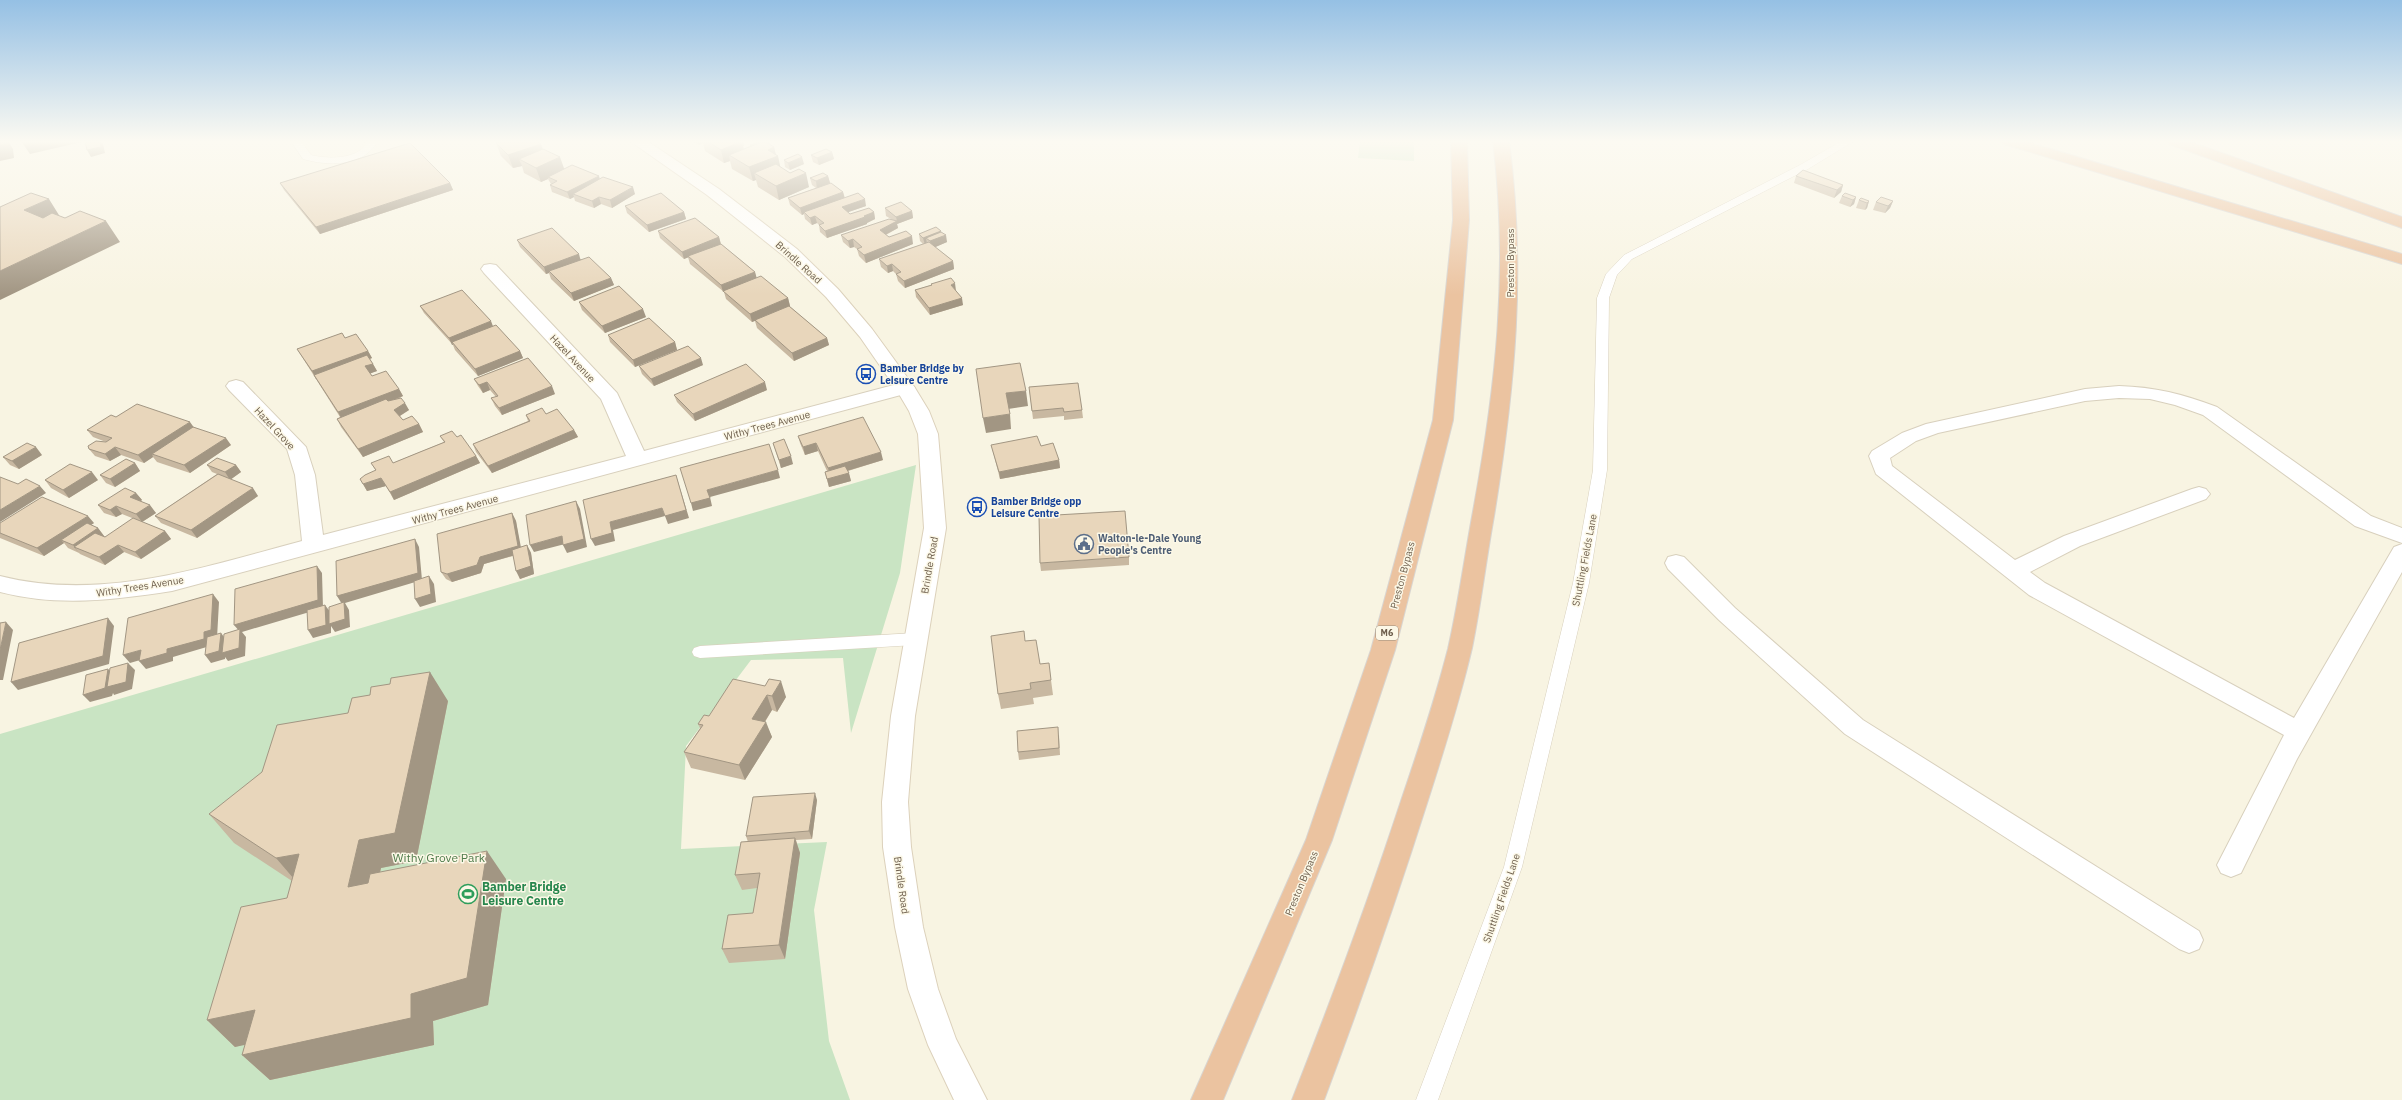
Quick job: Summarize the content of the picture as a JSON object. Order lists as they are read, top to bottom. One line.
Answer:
{"streets":{"highway":["Preston Bypass","M6"],"street":["Brindle Road","Hazel Avenue","Withy Trees Avenue","Hazel Grove"],"lane":["Shuttling Fields Lane"]},"crossings":[["Brindle Road","Withy Trees Avenue"],["Hazel Avenue","Withy Trees Avenue"],["Withy Trees Avenue","Hazel Grove"]],"parks":["Withy Grove Park"],"places":{"bus stop":["Bamber Bridge by Leisure Centre","Bamber Bridge opp Leisure Centre"],"public building":["Walton-le-Dale Young People's Centre"],"sports":["Bamber Bridge Leisure Centre"]}}
